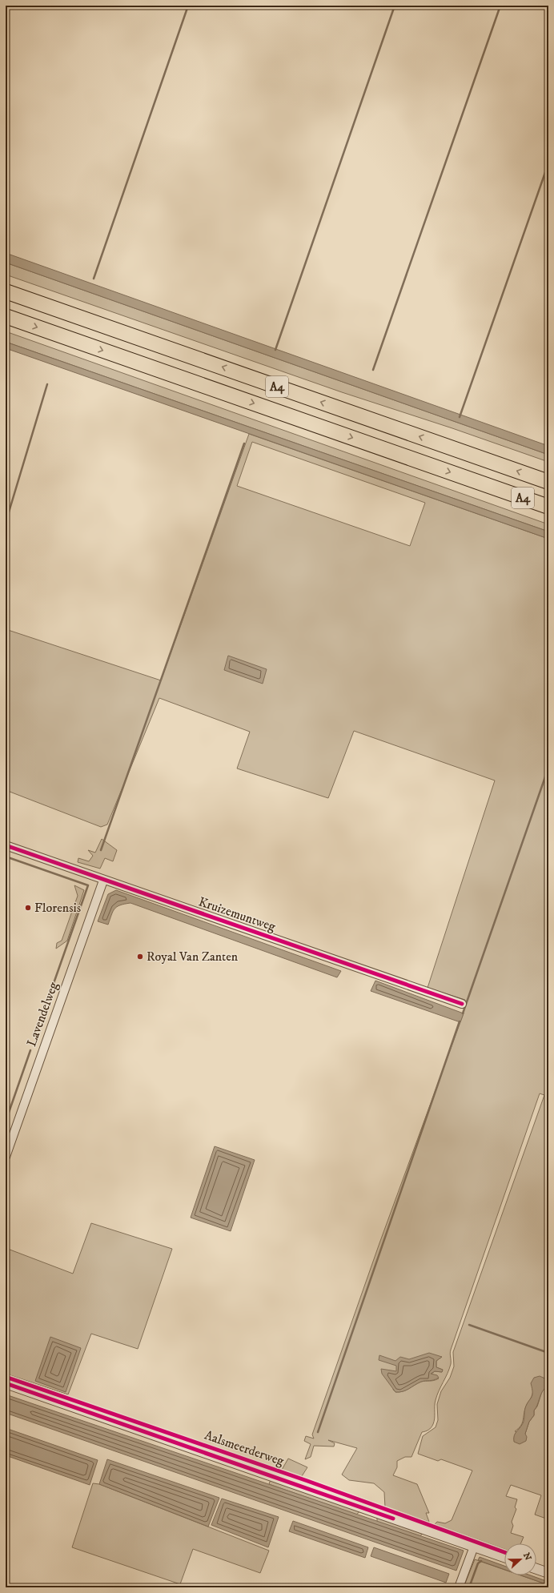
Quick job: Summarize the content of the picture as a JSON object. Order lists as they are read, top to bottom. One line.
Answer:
{"streets":{"highway":["A4"],"street":["Kruizemuntweg","Lavendelweg","Aalsmeerderweg"]},"crossings":[["Kruizemuntweg","Lavendelweg"]],"places":["Florensis","Royal Van Zanten"],"north":"right"}
